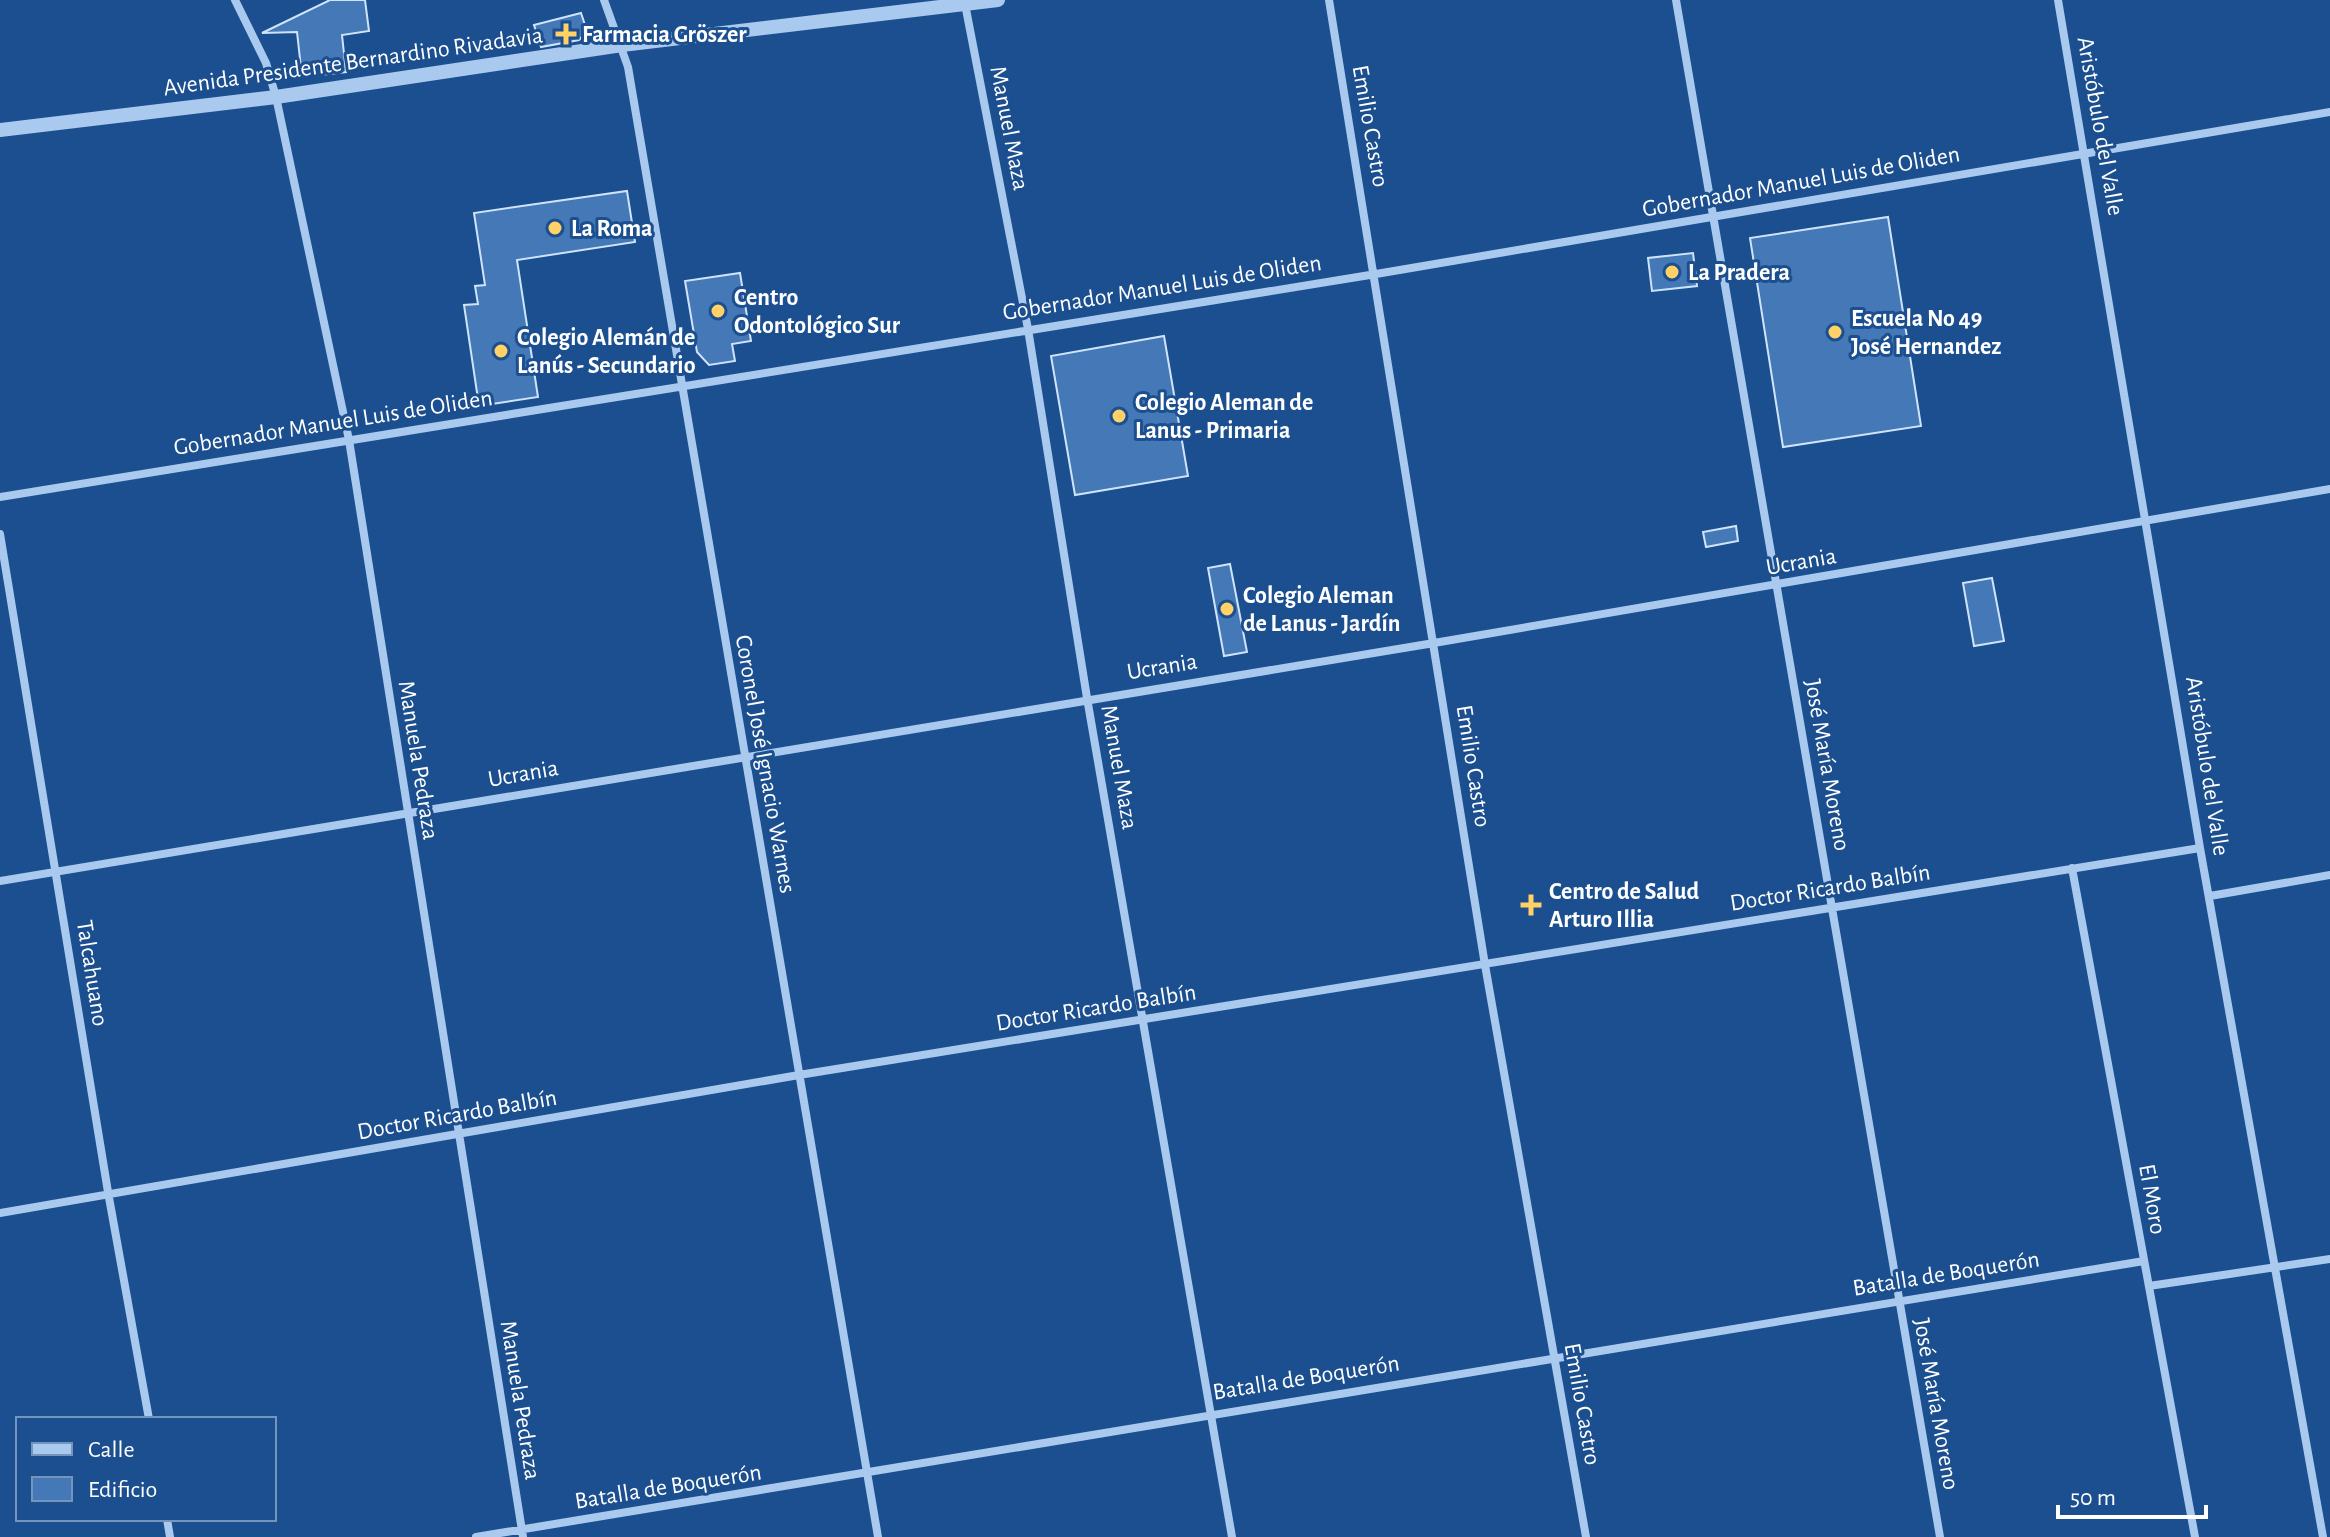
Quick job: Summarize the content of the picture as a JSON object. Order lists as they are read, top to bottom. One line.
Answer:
{"streets":{"street":["Avenida Presidente Bernardino Rivadavia","Emilio Castro","Aristóbulo del Valle","Manuel Maza","Gobernador Manuel Luis de Oliden","Ucrania","Manuela Pedraza","Coronel José Ignacio Warnes","José María Moreno","Doctor Ricardo Balbín","Talcahuano","El Moro","Batalla de Boquerón"]},"crossings":[["Avenida Presidente Bernardino Rivadavia","Manuel Maza"],["Avenida Presidente Bernardino Rivadavia","Manuela Pedraza"],["Avenida Presidente Bernardino Rivadavia","Coronel José Ignacio Warnes"],["Emilio Castro","Gobernador Manuel Luis de Oliden"],["Emilio Castro","Ucrania"],["Emilio Castro","Doctor Ricardo Balbín"],["Emilio Castro","Batalla de Boquerón"],["Aristóbulo del Valle","Gobernador Manuel Luis de Oliden"],["Aristóbulo del Valle","Ucrania"],["Aristóbulo del Valle","Doctor Ricardo Balbín"],["Manuel Maza","Gobernador Manuel Luis de Oliden"],["Manuel Maza","Ucrania"],["Manuel Maza","Doctor Ricardo Balbín"],["Manuel Maza","Batalla de Boquerón"],["Gobernador Manuel Luis de Oliden","Manuela Pedraza"],["Gobernador Manuel Luis de Oliden","Coronel José Ignacio Warnes"],["Gobernador Manuel Luis de Oliden","José María Moreno"],["Ucrania","Manuela Pedraza"],["Ucrania","Coronel José Ignacio Warnes"],["Ucrania","José María Moreno"],["Ucrania","Talcahuano"],["Manuela Pedraza","Doctor Ricardo Balbín"],["Manuela Pedraza","Batalla de Boquerón"],["Coronel José Ignacio Warnes","Doctor Ricardo Balbín"],["Coronel José Ignacio Warnes","Batalla de Boquerón"],["José María Moreno","Doctor Ricardo Balbín"],["José María Moreno","Batalla de Boquerón"],["Doctor Ricardo Balbín","Talcahuano"],["Doctor Ricardo Balbín","El Moro"],["El Moro","Batalla de Boquerón"]],"places":{"health":["Farmacia Gröszer","Centro de Salud Arturo Illia"],"other":["La Roma","La Pradera","Centro Odontológico Sur","Escuela No 49 José Hernandez","Colegio Alemán de Lanús - Secundario","Colegio Aleman de Lanus - Primaria","Colegio Aleman de Lanus - Jardín"]},"legend":["Calle","Edificio"],"scale_bar":"50 m"}
